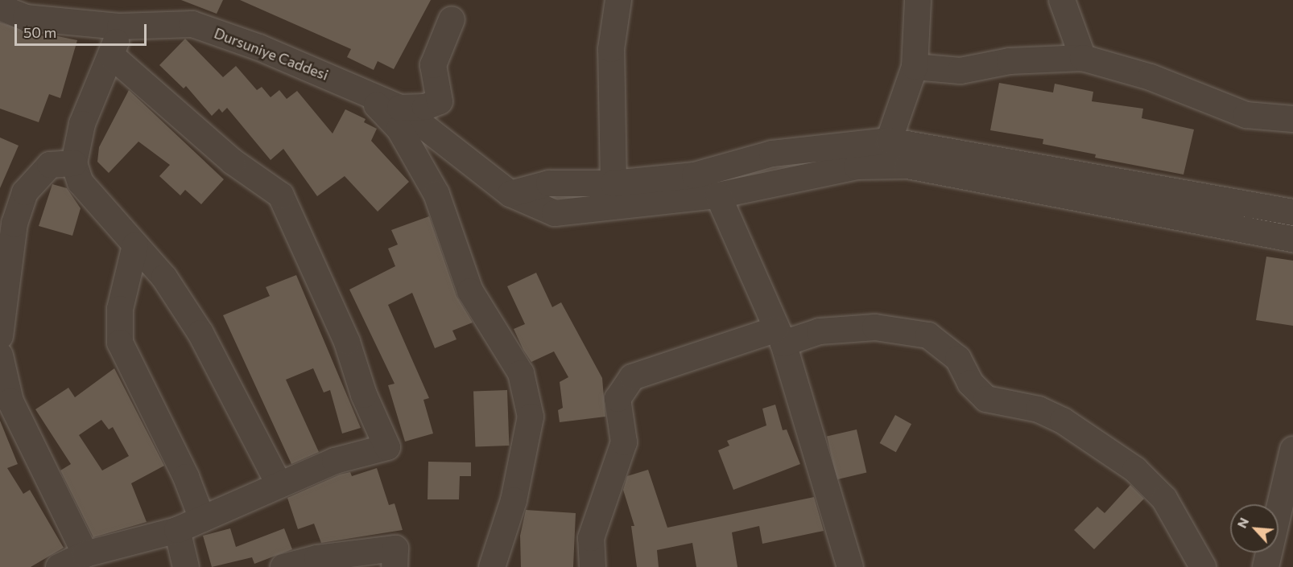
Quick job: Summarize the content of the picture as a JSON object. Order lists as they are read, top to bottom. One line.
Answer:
{"streets":{"street":["Dursuniye Caddesi"]},"scale_bar":"50 m","north":"top left"}
